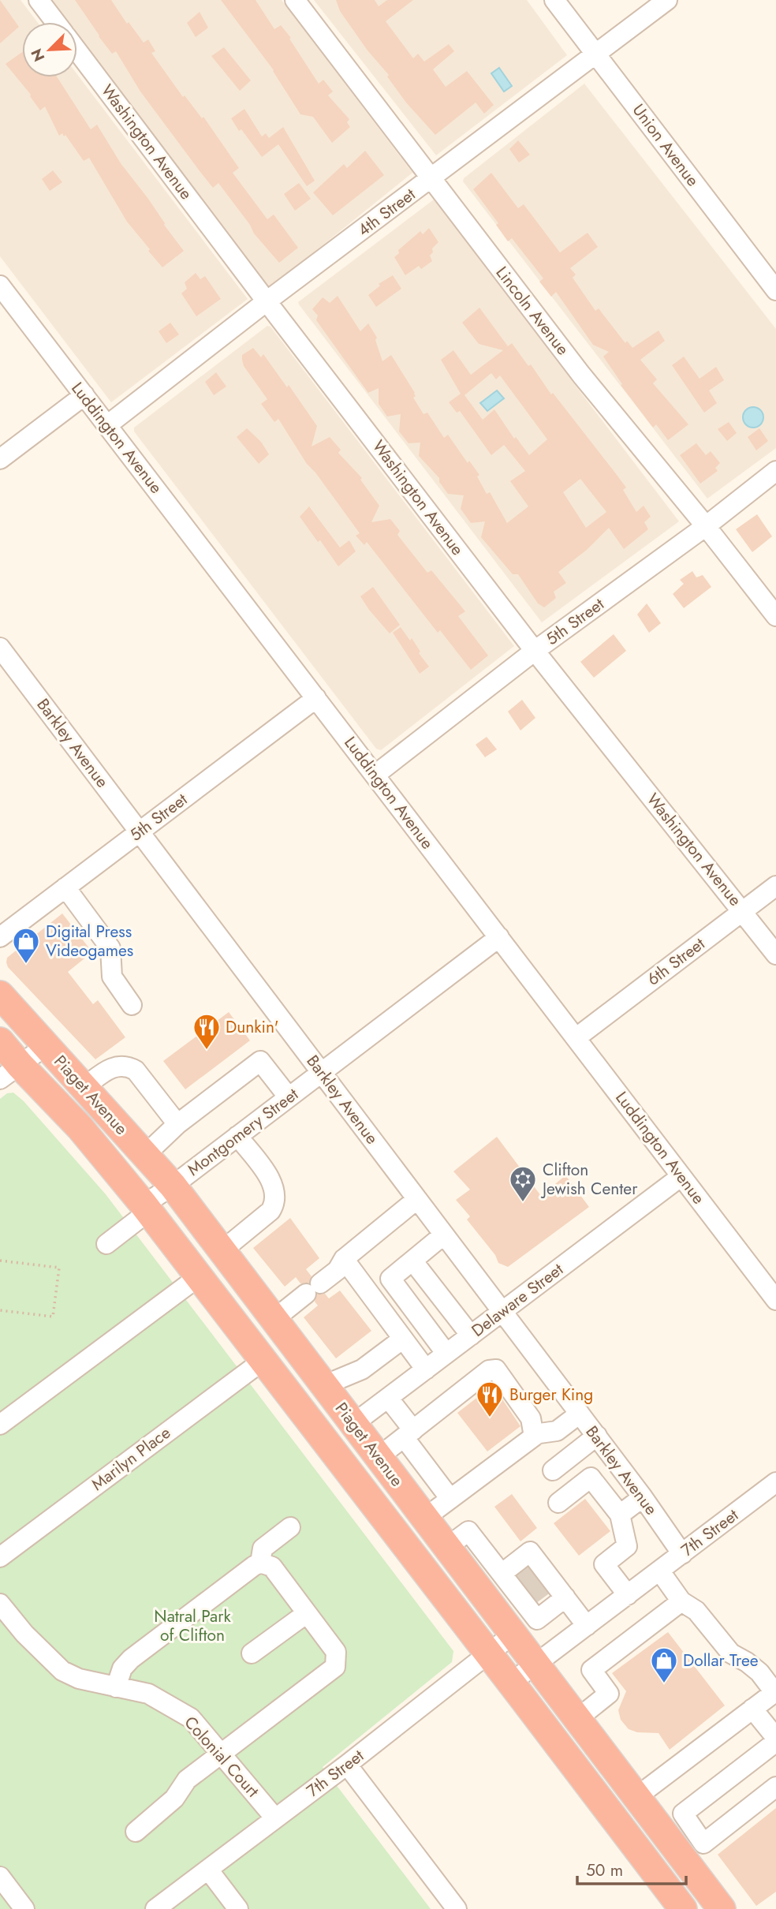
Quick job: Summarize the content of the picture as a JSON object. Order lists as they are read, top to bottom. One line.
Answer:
{"streets":{"highway":["Piaget Avenue"],"street":["Washington Avenue","Union Avenue","4th Street","Lincoln Avenue","Luddington Avenue","5th Street","Barkley Avenue","6th Street","Montgomery Street","Delaware Street","Marilyn Place","7th Street","Colonial Court"]},"crossings":[["Washington Avenue","4th Street"],["Washington Avenue","5th Street"],["Washington Avenue","6th Street"],["Union Avenue","4th Street"],["4th Street","Lincoln Avenue"],["4th Street","Luddington Avenue"],["Lincoln Avenue","5th Street"],["Luddington Avenue","5th Street"],["Luddington Avenue","6th Street"],["Luddington Avenue","Montgomery Street"],["Luddington Avenue","Delaware Street"],["5th Street","Barkley Avenue"],["Barkley Avenue","Montgomery Street"],["Barkley Avenue","Delaware Street"],["Barkley Avenue","7th Street"],["Piaget Avenue","Montgomery Street"],["Piaget Avenue","Delaware Street"],["Piaget Avenue","Marilyn Place"],["Piaget Avenue","7th Street"],["7th Street","Colonial Court"]],"parks":["Natral Park of Clifton"],"places":{"shop":["Digital Press Videogames","Dollar Tree"],"restaurant":["Dunkin'","Burger King"],"synagogue":["Clifton Jewish Center"]},"scale_bar":"50 m","north":"bottom left"}
